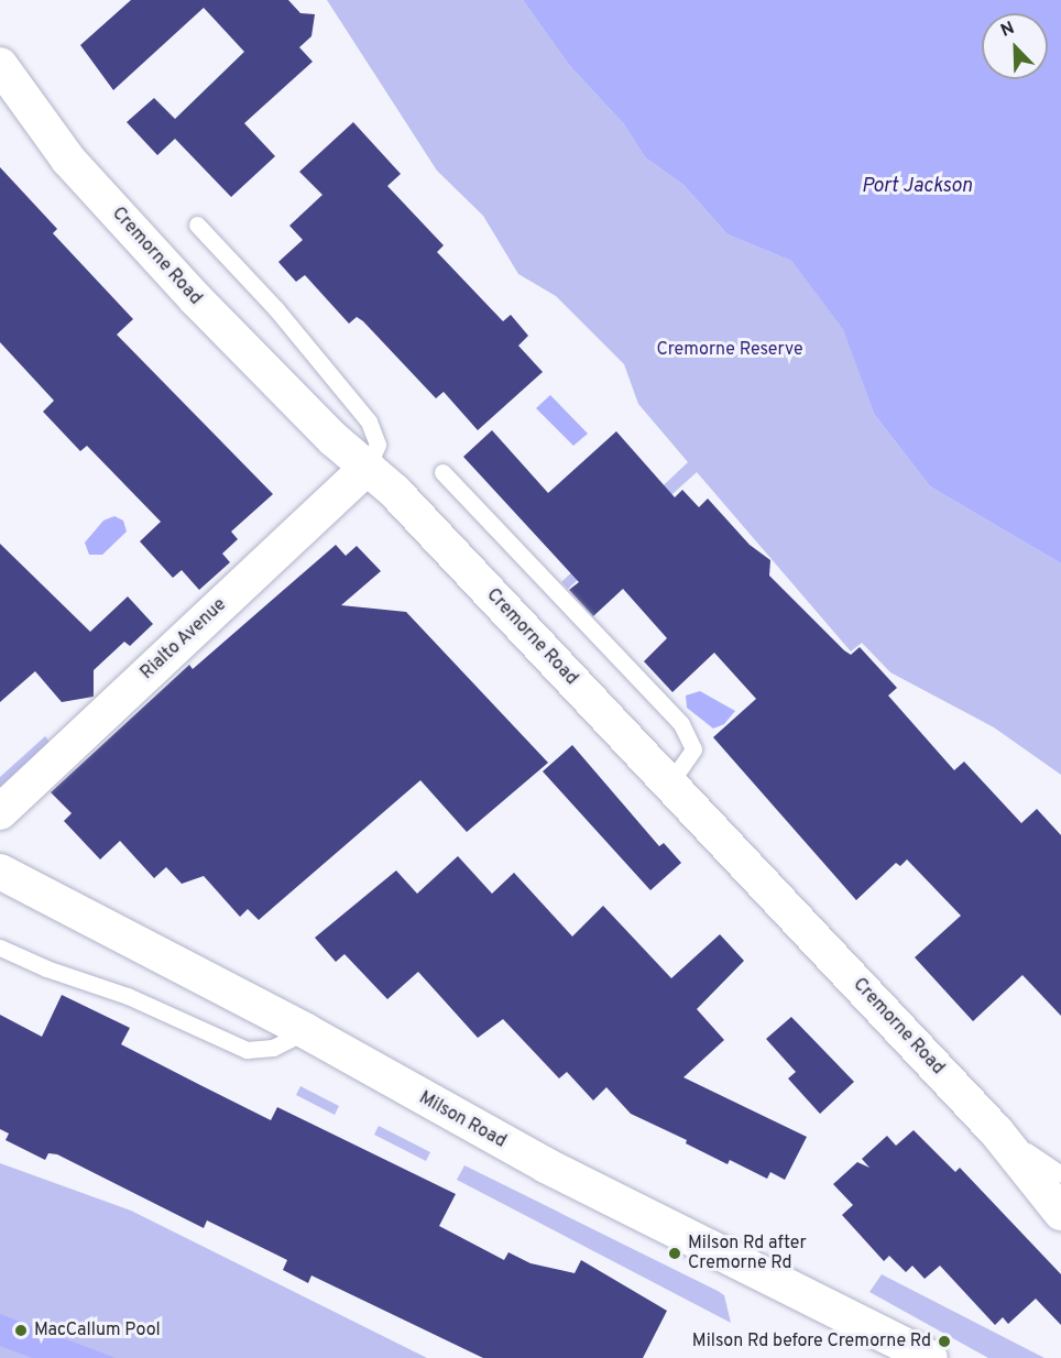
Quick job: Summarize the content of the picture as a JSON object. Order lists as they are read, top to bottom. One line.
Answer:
{"streets":{"street":["Cremorne Road","Rialto Avenue","Milson Road"]},"crossings":[["Cremorne Road","Rialto Avenue"]],"water":["Port Jackson"],"parks":["Cremorne Reserve"],"places":["Milson Rd after Cremorne Rd","MacCallum Pool","Milson Rd before Cremorne Rd"],"north":"top left"}
